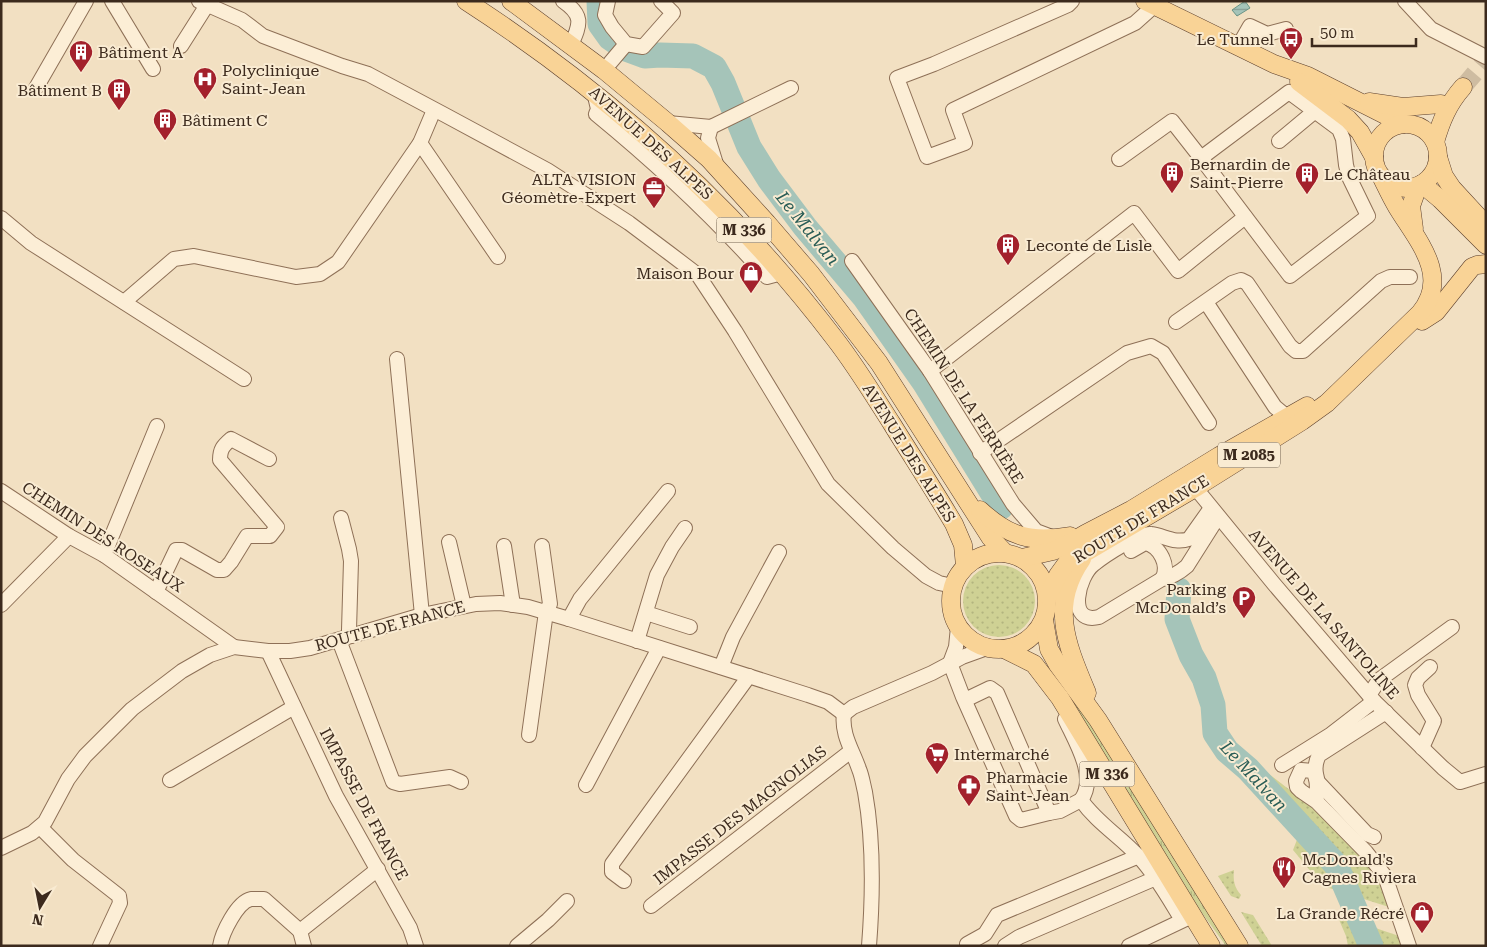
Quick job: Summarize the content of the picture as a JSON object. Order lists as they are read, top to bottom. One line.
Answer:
{"streets":{"main road":["AVENUE DES ALPES","M 336","ROUTE DE FRANCE"],"street":["CHEMIN DE LA FERRIÈRE","CHEMIN DES ROSEAUX","AVENUE DE LA SANTOLINE","IMPASSE DE FRANCE","IMPASSE DES MAGNOLIAS"]},"crossings":[["AVENUE DES ALPES","M 336"],["AVENUE DES ALPES","ROUTE DE FRANCE"],["M 336","ROUTE DE FRANCE"],["ROUTE DE FRANCE","CHEMIN DES ROSEAUX"],["ROUTE DE FRANCE","AVENUE DE LA SANTOLINE"],["ROUTE DE FRANCE","IMPASSE DE FRANCE"]],"water":["Le Malvan"],"places":{"bus stop":["Le Tunnel"],"building":["Bâtiment A","Bâtiment B","Bâtiment C","Bernardin de Saint-Pierre","Le Château","Leconte de Lisle"],"hospital":["Polyclinique Saint-Jean"],"office":["ALTA VISION Géomètre-Expert"],"shop":["Maison Bour","La Grande Récré"],"parking":["Parking McDonald’s"],"supermarket":["Intermarché"],"pharmacy":["Pharmacie Saint-Jean"],"restaurant":["McDonald's Cagnes Riviera"]},"scale_bar":"50 m","north":"bottom"}
